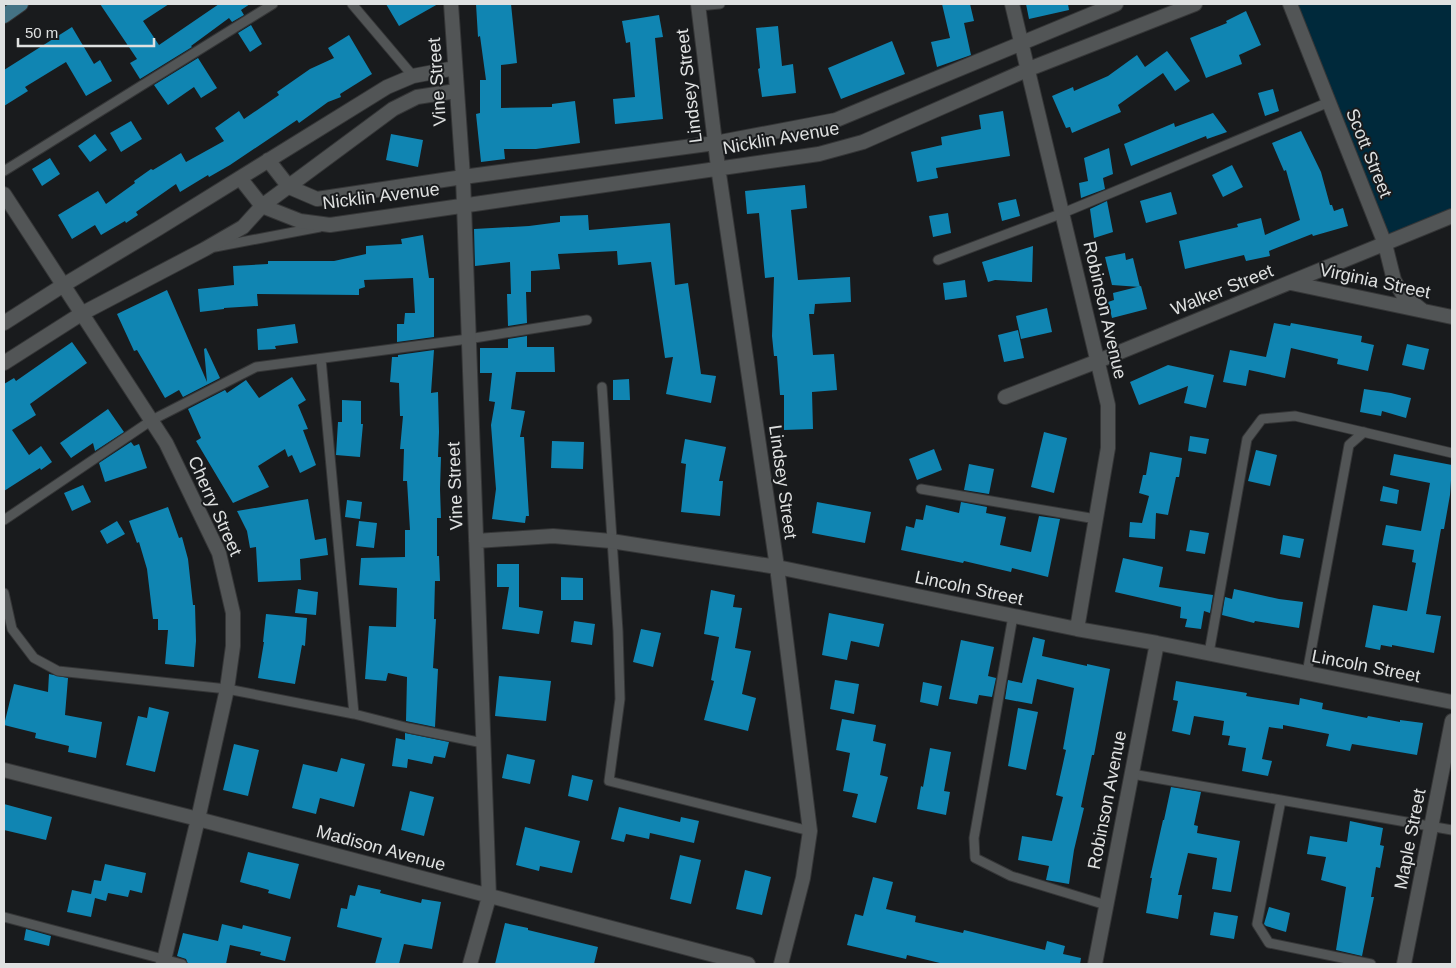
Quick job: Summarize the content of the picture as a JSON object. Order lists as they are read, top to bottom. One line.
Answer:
{"streets":{"street":["Vine Street","Lindsey Street","Nicklin Avenue","Scott Street","Virginia Street","Walker Street","Robinson Avenue","Cherry Street","Lincoln Street","Maple Street","Madison Avenue"]},"crossings":[["Vine Street","Nicklin Avenue"],["Vine Street","Lincoln Street"],["Vine Street","Madison Avenue"],["Lindsey Street","Nicklin Avenue"],["Lindsey Street","Lincoln Street"],["Nicklin Avenue","Robinson Avenue"],["Nicklin Avenue","Cherry Street"],["Scott Street","Virginia Street"],["Scott Street","Walker Street"],["Virginia Street","Walker Street"],["Walker Street","Robinson Avenue"],["Robinson Avenue","Lincoln Street"],["Cherry Street","Madison Avenue"]],"scale_bar":"50 m"}
